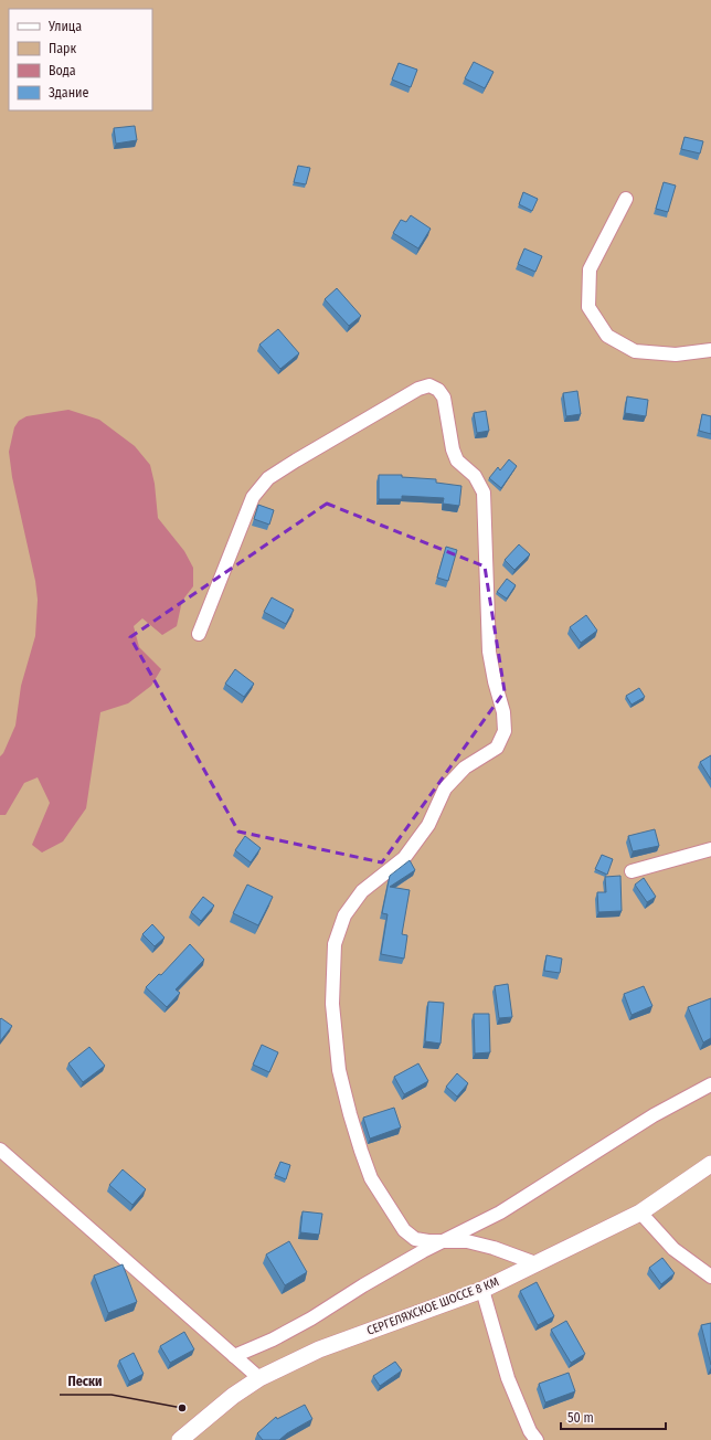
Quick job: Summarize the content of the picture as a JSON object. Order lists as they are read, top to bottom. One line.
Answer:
{"streets":{"main road":["СЕРГЕЛЯХСКОЕ ШОССЕ 8 КМ"]},"places":["Пески"],"legend":["Улица","Парк","Вода","Здание"],"scale_bar":"50 m"}
